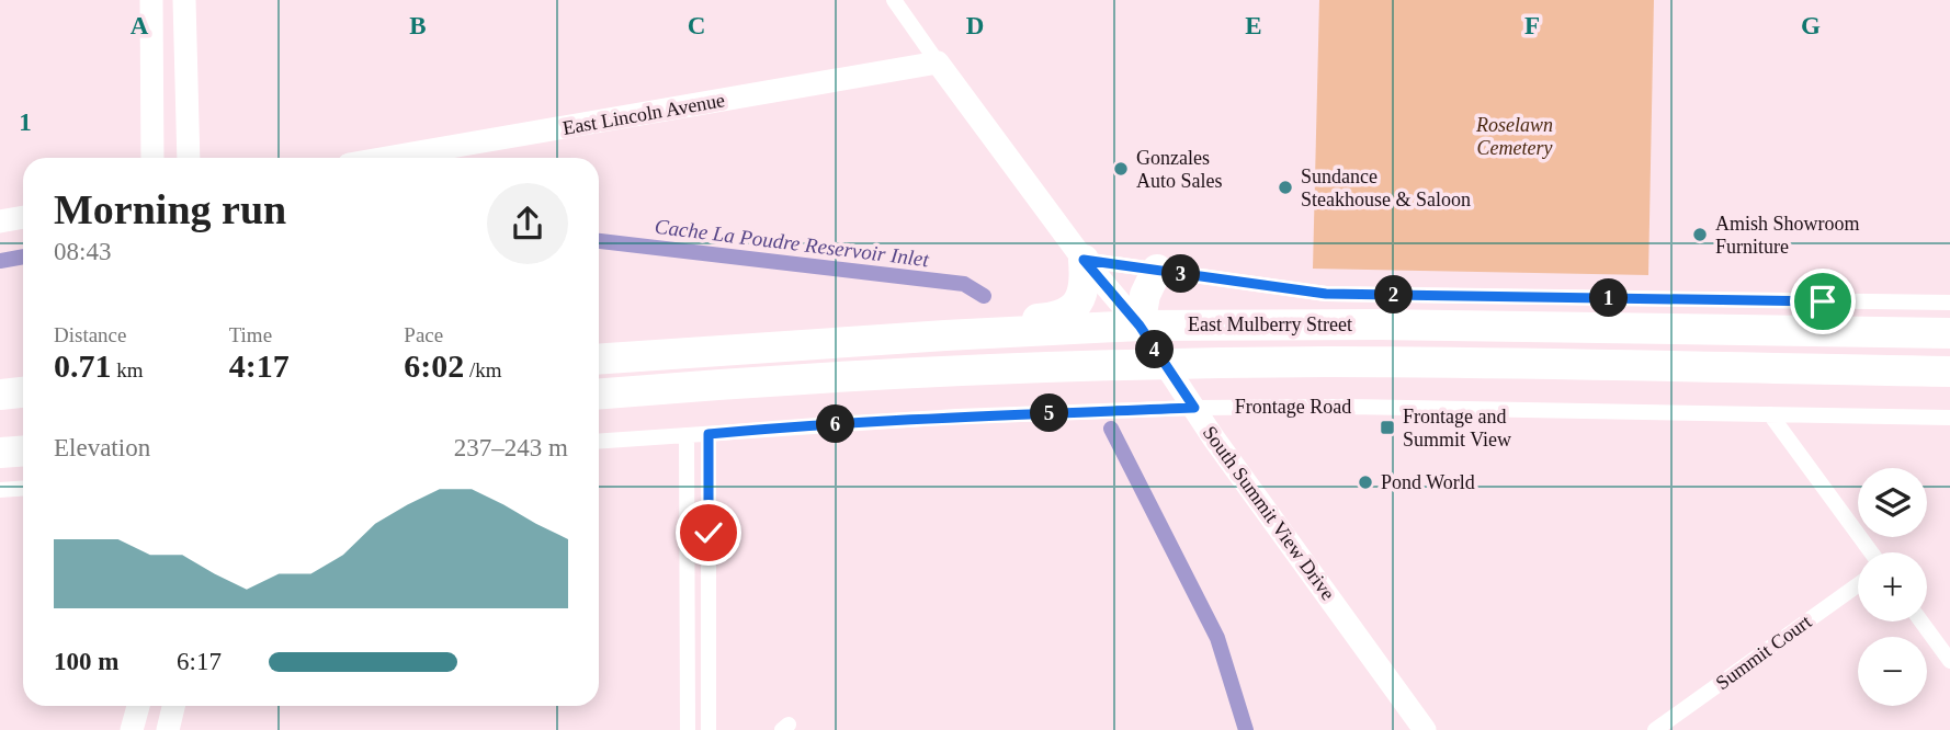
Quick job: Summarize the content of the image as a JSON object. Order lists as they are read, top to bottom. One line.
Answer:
{"streets":{"highway":["East Mulberry Street"],"street":["East Lincoln Avenue","Frontage Road","South Summit View Drive","Summit Court"]},"crossings":[["East Lincoln Avenue","South Summit View Drive"],["East Mulberry Street","South Summit View Drive"],["Frontage Road","South Summit View Drive"]],"water":["Cache La Poudre Reservoir Inlet"],"parks":["Roselawn Cemetery"],"places":{"other":["Gonzales Auto Sales","Sundance Steakhouse & Saloon","Amish Showroom Furniture","Pond World"],"transit":["Frontage and Summit View"]},"page":{"heading":["Morning run","08:43"],"pins":["3","2","1","4","5","6"],"stats":[["Distance","0.71 km"],["Time","4:17"],["Pace","6:02 /km"]],"chart":["Elevation","237–243 m"],"map_buttons":["+","−"],"list":[{"name":"100 m","note":"6:17"}]},"grid":{"columns":["A","B","C","D","E","F","G"],"rows":["1"]}}
